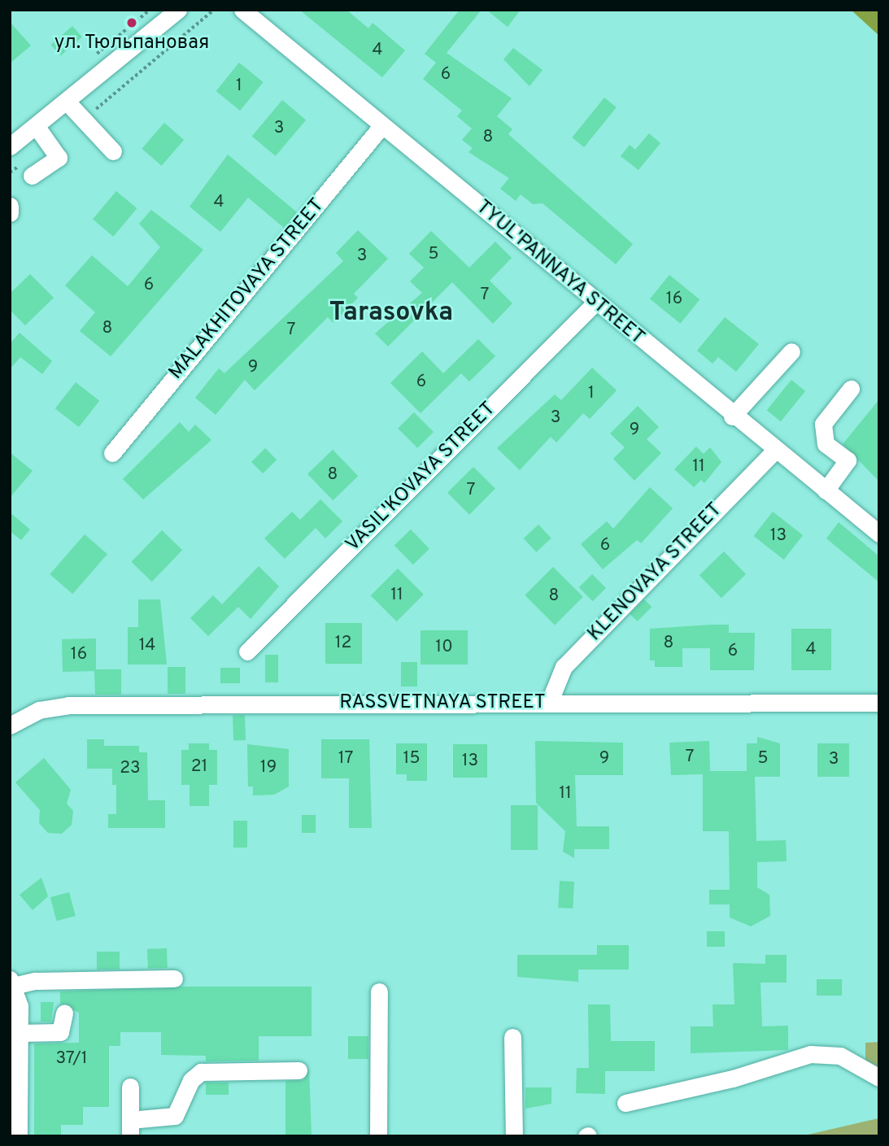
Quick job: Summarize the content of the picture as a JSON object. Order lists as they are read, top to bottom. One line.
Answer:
{"streets":{"street":["TYUL'PANNAYA STREET","MALAKHITOVAYA STREET","VASIL'KOVAYA STREET","KLENOVAYA STREET","RASSVETNAYA STREET"]},"crossings":[["TYUL'PANNAYA STREET","MALAKHITOVAYA STREET"],["TYUL'PANNAYA STREET","VASIL'KOVAYA STREET"],["TYUL'PANNAYA STREET","KLENOVAYA STREET"],["KLENOVAYA STREET","RASSVETNAYA STREET"]],"districts":["Tarasovka"],"places":["ул. Тюльпановая"],"house_numbers":["4","6","1","3","8","4","5","3","6","7","16","8","7","9","6","1","3","9","11","8","7","13","6","11","8","12","8","14","10","4","6","16","7","17","15","9","5","3","13","21","19","23","11","37/1"]}
